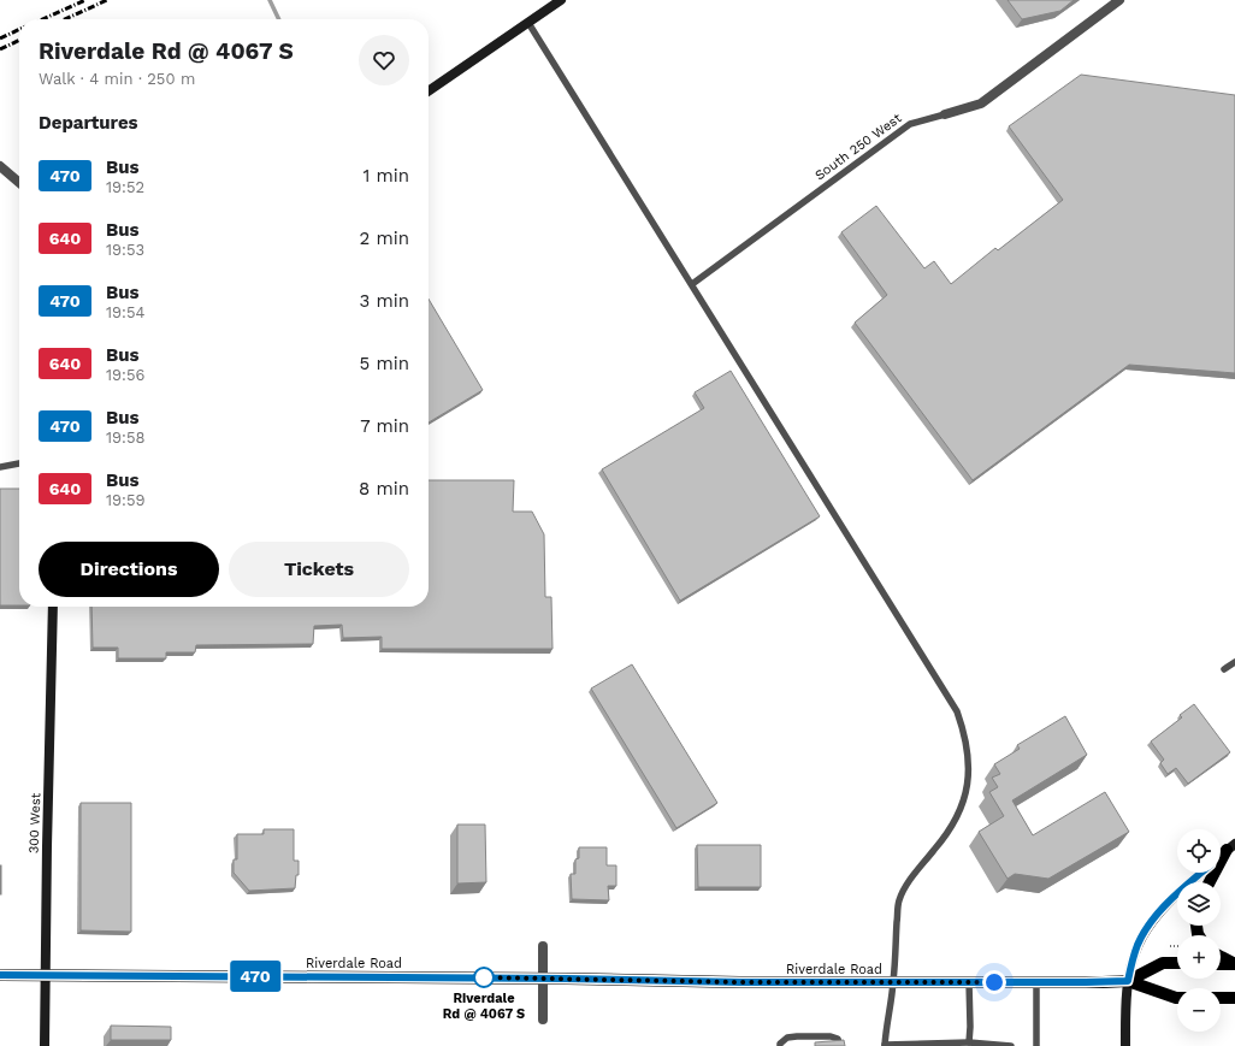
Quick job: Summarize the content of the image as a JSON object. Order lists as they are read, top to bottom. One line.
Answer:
{"streets":{"main road":["Riverdale Road"],"street":["South 250 West","300 West"]},"crossings":[["300 West","Riverdale Road"]],"places":["Riverdale Rd @ 4067 S"],"lines":["bus line 470"],"page":{"on_map":"470","heading":[["Riverdale Rd @ 4067 S","Walk · 4 min · 250 m"],"Departures"],"list":[{"mark":"470","name":"Bus","note":"19:52","value":"1 min"},{"mark":"640","name":"Bus","note":"19:53","value":"2 min"},{"mark":"470","name":"Bus","note":"19:54","value":"3 min"},{"mark":"640","name":"Bus","note":"19:56","value":"5 min"},{"mark":"470","name":"Bus","note":"19:58","value":"7 min"},{"mark":"640","name":"Bus","note":"19:59","value":"8 min"}],"buttons":["Directions","Tickets"],"map_buttons":["+","−"]}}
